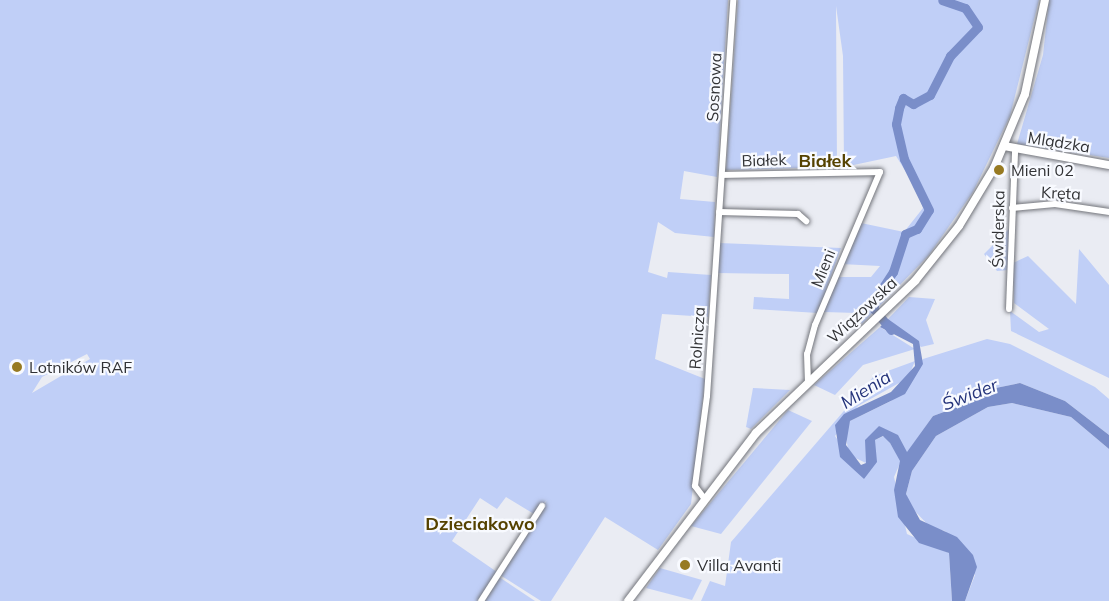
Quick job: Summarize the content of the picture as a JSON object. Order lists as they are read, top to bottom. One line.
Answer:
{"streets":{"main road":["Mlądzka","Wiązowska"],"street":["Sosnowa","Białek","Kręta","Świderska","Mieni","Rolnicza"]},"crossings":[["Sosnowa","Białek"],["Sosnowa","Rolnicza"],["Mlądzka","Świderska"],["Mlądzka","Wiązowska"],["Białek","Mieni"],["Białek","Rolnicza"],["Kręta","Świderska"],["Mieni","Wiązowska"],["Wiązowska","Rolnicza"]],"districts":["Białek","Dzieciakowo"],"water":["Mienia","Świder"],"places":["Mieni 02","Lotników RAF","Villa Avanti"]}
